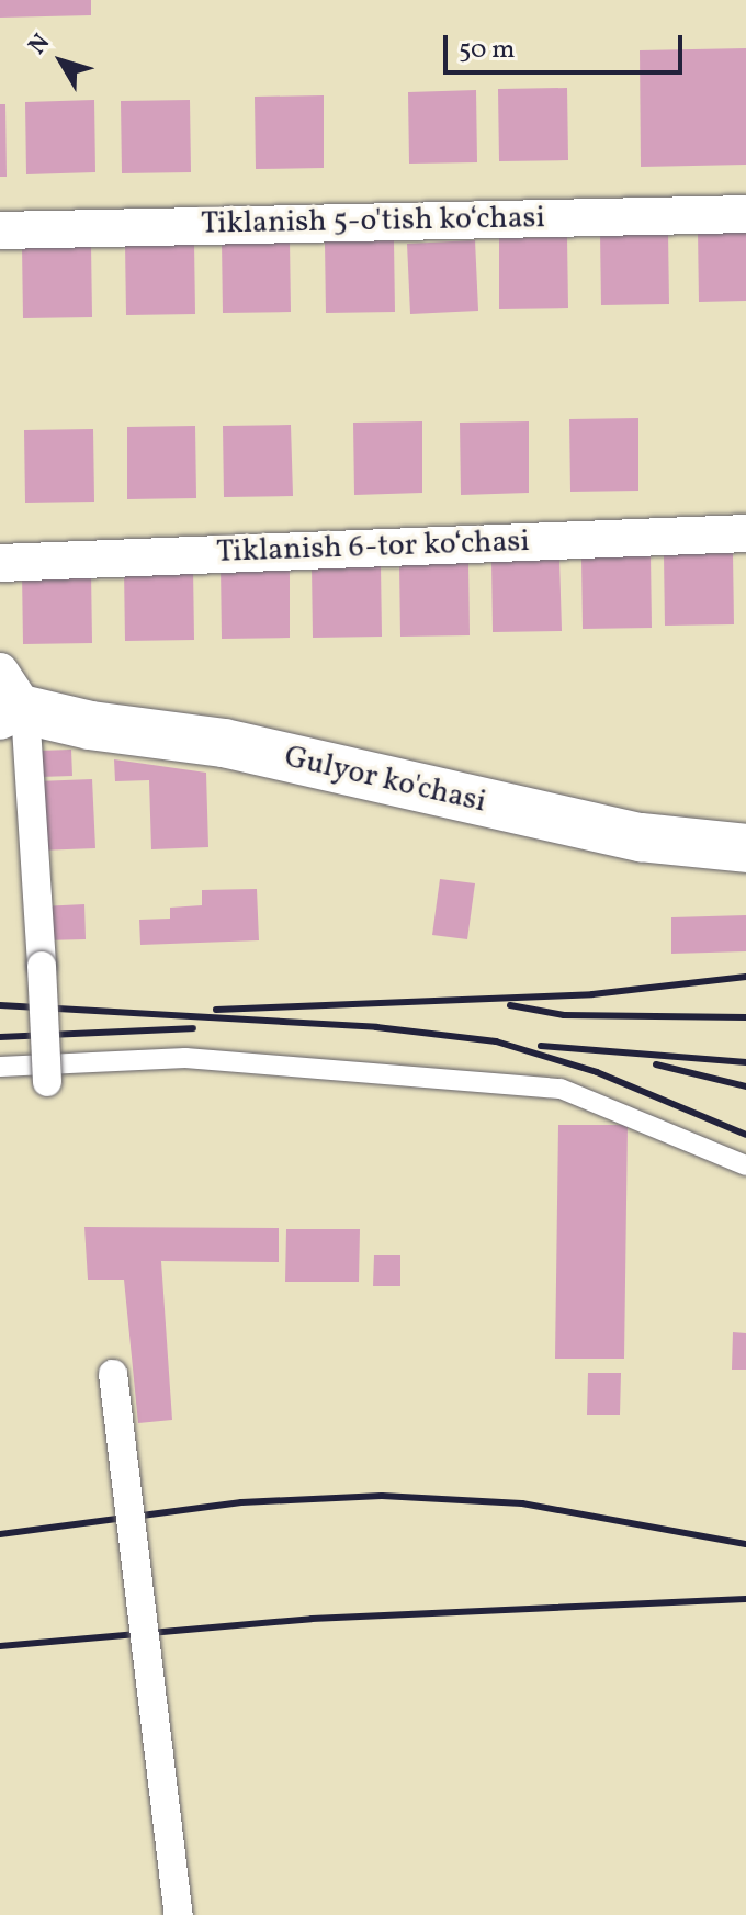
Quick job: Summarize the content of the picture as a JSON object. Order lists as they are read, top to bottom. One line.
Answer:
{"streets":{"street":["Tiklanish 5-o'tish ko‘chasi","Tiklanish 6-tor ko‘chasi","Gulyor ko'chasi"]},"scale_bar":"50 m","north":"top left"}
